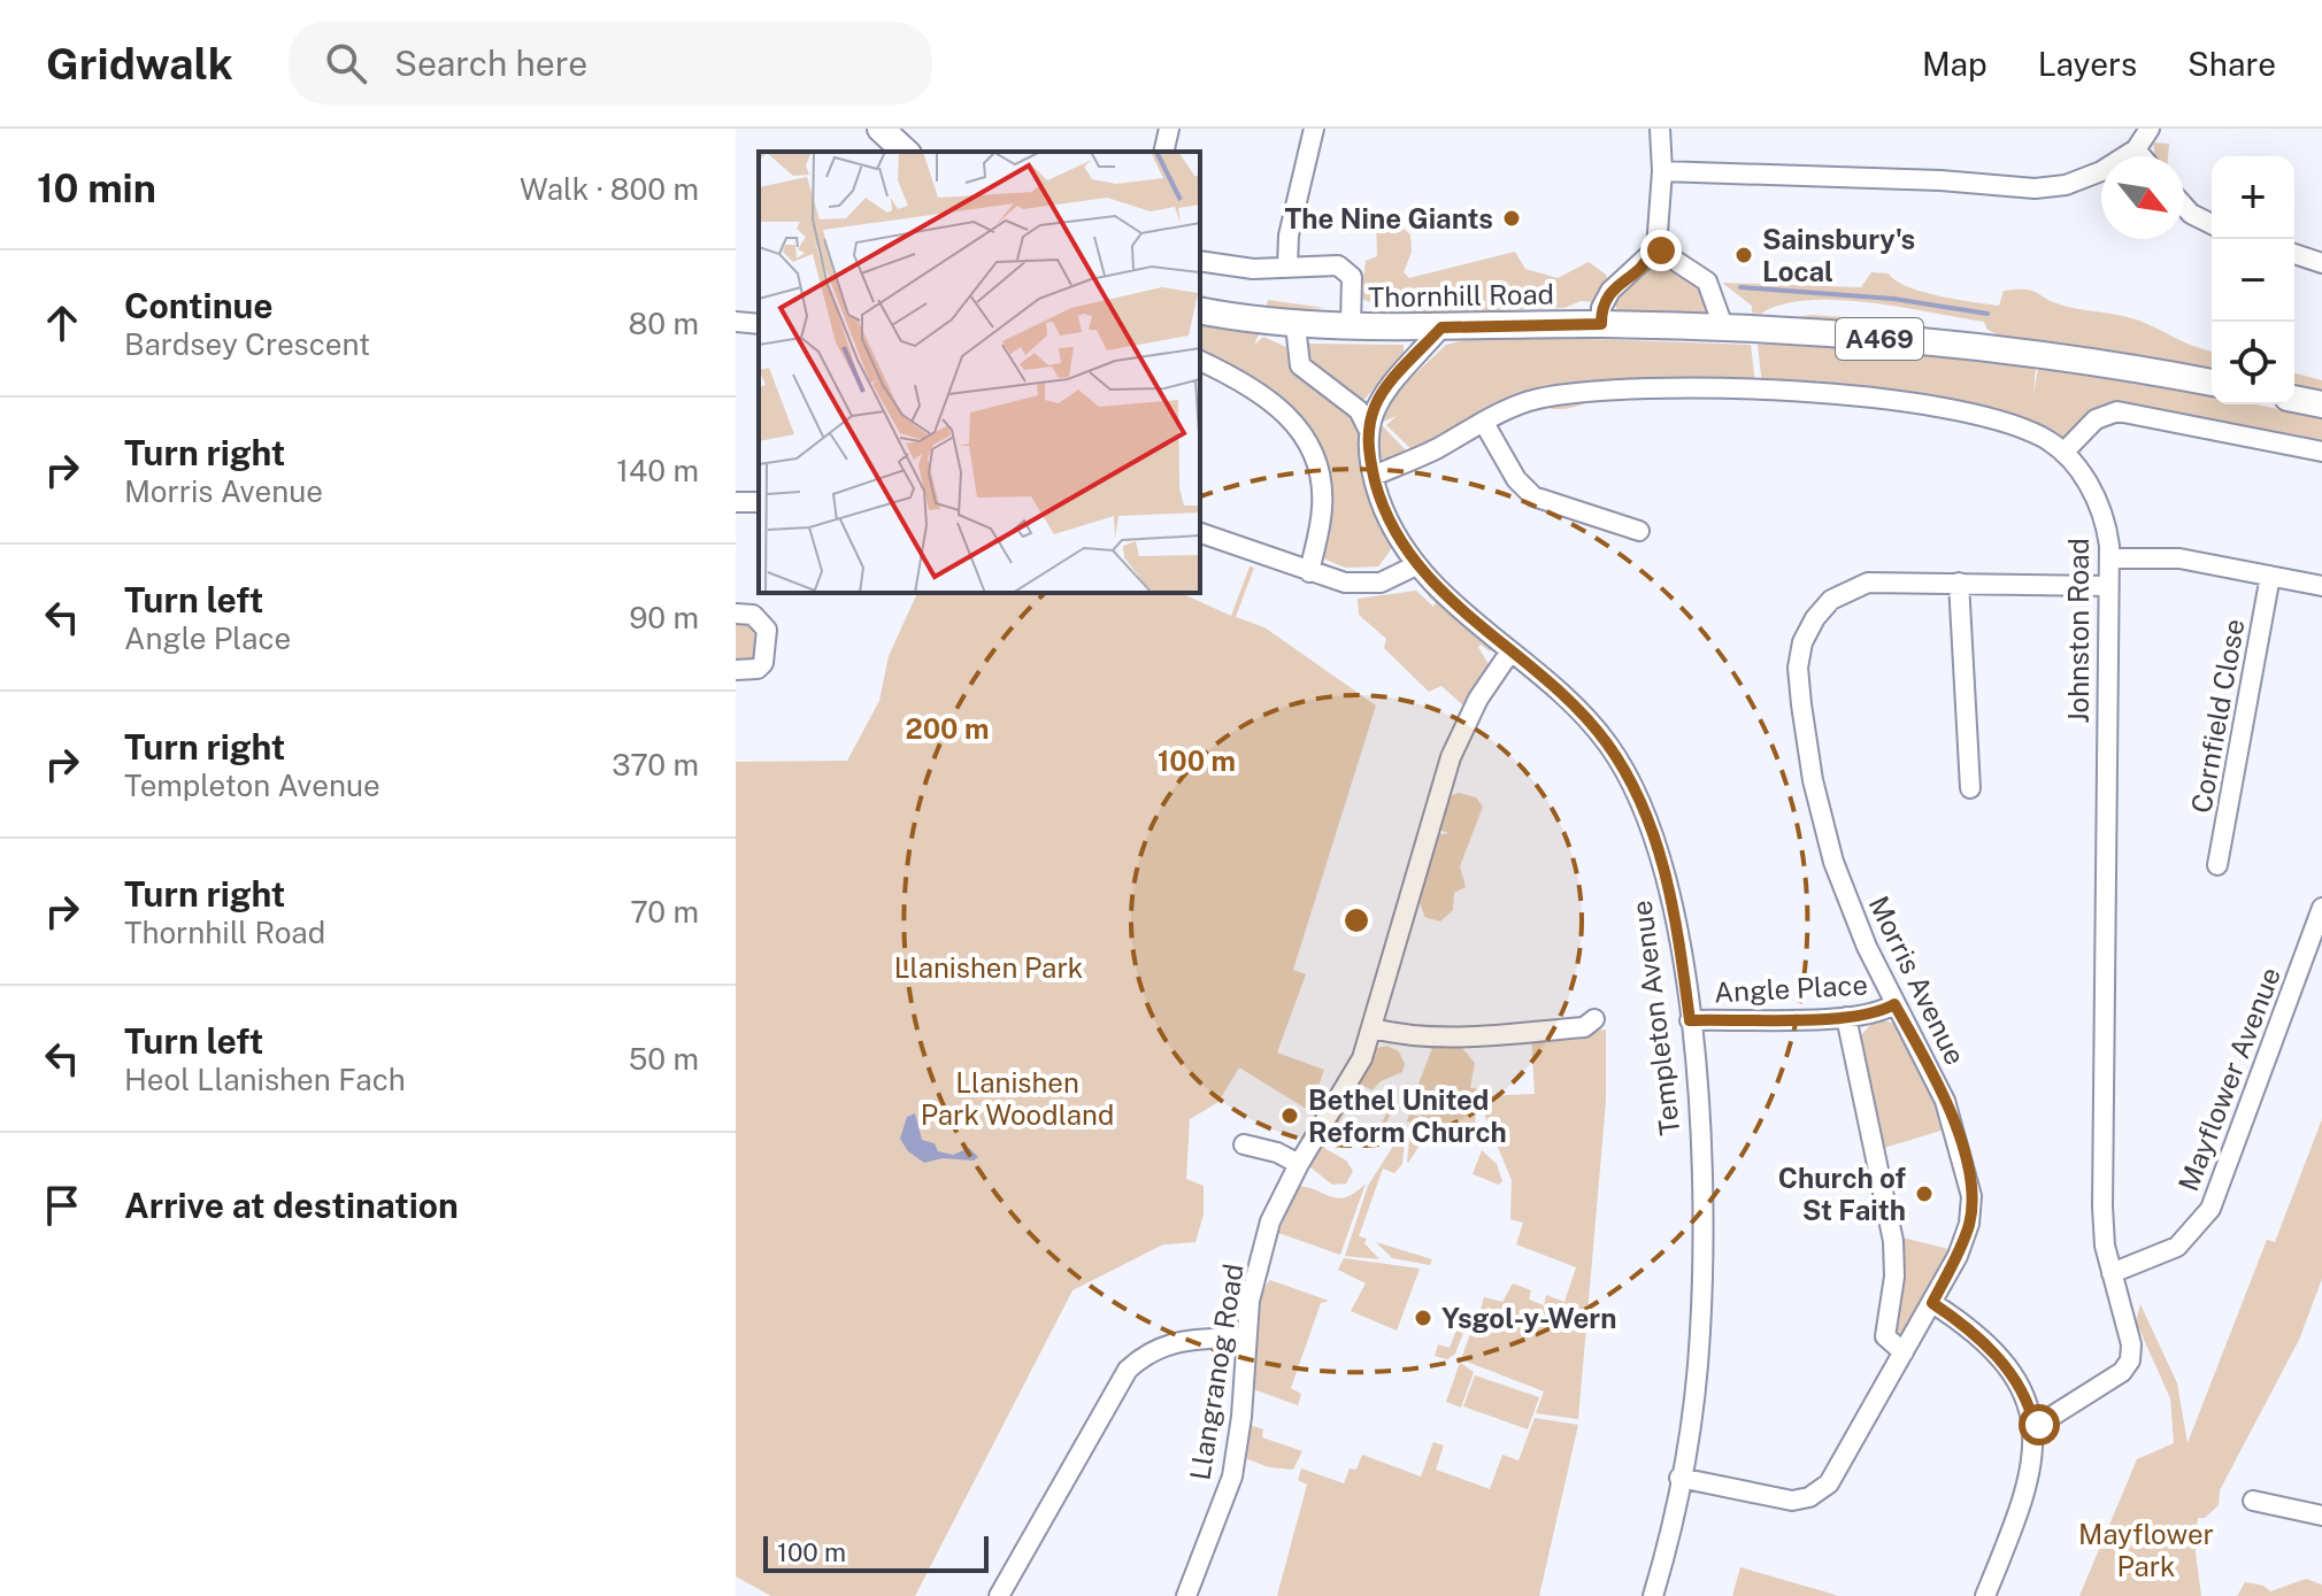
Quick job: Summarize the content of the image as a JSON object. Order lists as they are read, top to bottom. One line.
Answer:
{"streets":{"main road":["Thornhill Road","A469"],"street":["Johnston Road","Cornfield Close","Morris Avenue","Angle Place","Templeton Avenue","Mayflower Avenue","Llangranog Road"]},"crossings":[["Johnston Road","Morris Avenue"],["Johnston Road","Templeton Avenue"],["Johnston Road","Mayflower Avenue"],["Morris Avenue","Angle Place"],["Morris Avenue","Templeton Avenue"],["Angle Place","Templeton Avenue"],["Templeton Avenue","Llangranog Road"]],"parks":["Llanishen Park","Llanishen Park Woodland","Mayflower Park"],"places":["The Nine Giants","Sainsbury's Local","Bethel United Reform Church","Church of St Faith","Ysgol-y-Wern"],"scale_bar":"100 m","north":"bottom right","page":{"header":"Gridwalk","search":"Search here","nav":["Map","Layers","Share"],"heading":["10 min","Walk · 800 m"],"map_buttons":["+","−"],"list":[["Continue","Bardsey Crescent","80 m"],["Turn right","Morris Avenue","140 m"],["Turn left","Angle Place","90 m"],["Turn right","Templeton Avenue","370 m"],["Turn right","Thornhill Road","70 m"],["Turn left","Heol Llanishen Fach","50 m"],"Arrive at destination"],"scale":"100 m"},"rings":["200 m","100 m"]}
